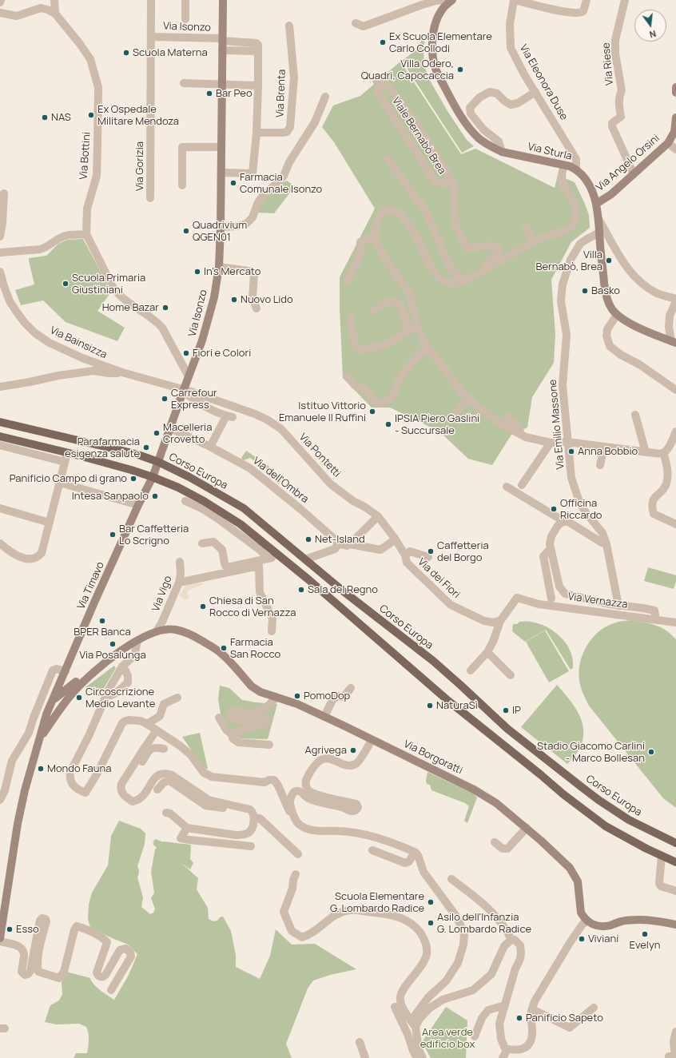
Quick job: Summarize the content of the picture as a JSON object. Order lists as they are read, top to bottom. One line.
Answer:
{"streets":{"main road":["Corso Europa"],"street":["Via Isonzo","Via Riese","Via Eleonora Duse","Via Brenta","Viale Bernabò Brea","Via Sturla","Via Bottini","Via Angelo Orsini","Via Gorizia","Via Bainsizza","Via Emilio Massone","Via Pontetti","Via dell'Ombra","Via dei Fiori","Via Timavo","Via Vigo","Via Vernazza","Via Borgoratti"]},"crossings":[["Via Isonzo","Via Bottini"],["Via Isonzo","Via Gorizia"],["Via Isonzo","Via Bainsizza"],["Via Isonzo","Via Pontetti"],["Via Isonzo","Corso Europa"],["Via Isonzo","Via dell'Ombra"],["Via Isonzo","Via Timavo"],["Via Riese","Via Angelo Orsini"],["Via Eleonora Duse","Via Sturla"],["Viale Bernabò Brea","Via Sturla"],["Via Sturla","Via Angelo Orsini"],["Via Sturla","Via Emilio Massone"],["Via Bainsizza","Via Pontetti"],["Via Emilio Massone","Via Vernazza"],["Via Pontetti","Via dei Fiori"],["Via dei Fiori","Via Vernazza"],["Via Vigo","Via Borgoratti"]],"parks":["Area verde edificio box"],"places":["Ex Scuola Elementare Carlo Collodi","Scuola Materna","Villa Odero, Quadri, Capocaccia","Bar Peo","Ex Ospedale Militare Mendoza","NAS","Farmacia Comunale Isonzo","Quadrivium QGEN01","Villa Bernabò, Brea","In's Mercato","Scuola Primaria Giustiniani","Basko","Nuovo Lido","Home Bazar","Fiori e Colori","Carrefour Express","Istituo Vittorio Emanuele II Ruffini","IPSIA Piero Gaslini - Succursale","Macelleria Crovetto","Parafarmacia esigenza salute","Anna Bobbio","Panificio Campo di grano","Intesa Sanpaolo","Officina Riccardo","Bar Caffetteria Lo Scrigno","Net-Island","Caffetteria del Borgo","Sala del Regno","Chiesa di San Rocco di Vernazza","BPER Banca","Via Posalunga","Farmacia San Rocco","PomoDop","Circoscrizione Medio Levante","NaturaSì","IP","Agrivega","Stadio Giacomo Carlini - Marco Bollesan","Mondo Fauna","Scuola Elementare G. Lombardo Radice","Asilo dell'Infanzia G. Lombardo Radice","Esso","Evelyn","Viviani","Panificio Sapeto"],"north":"bottom"}
